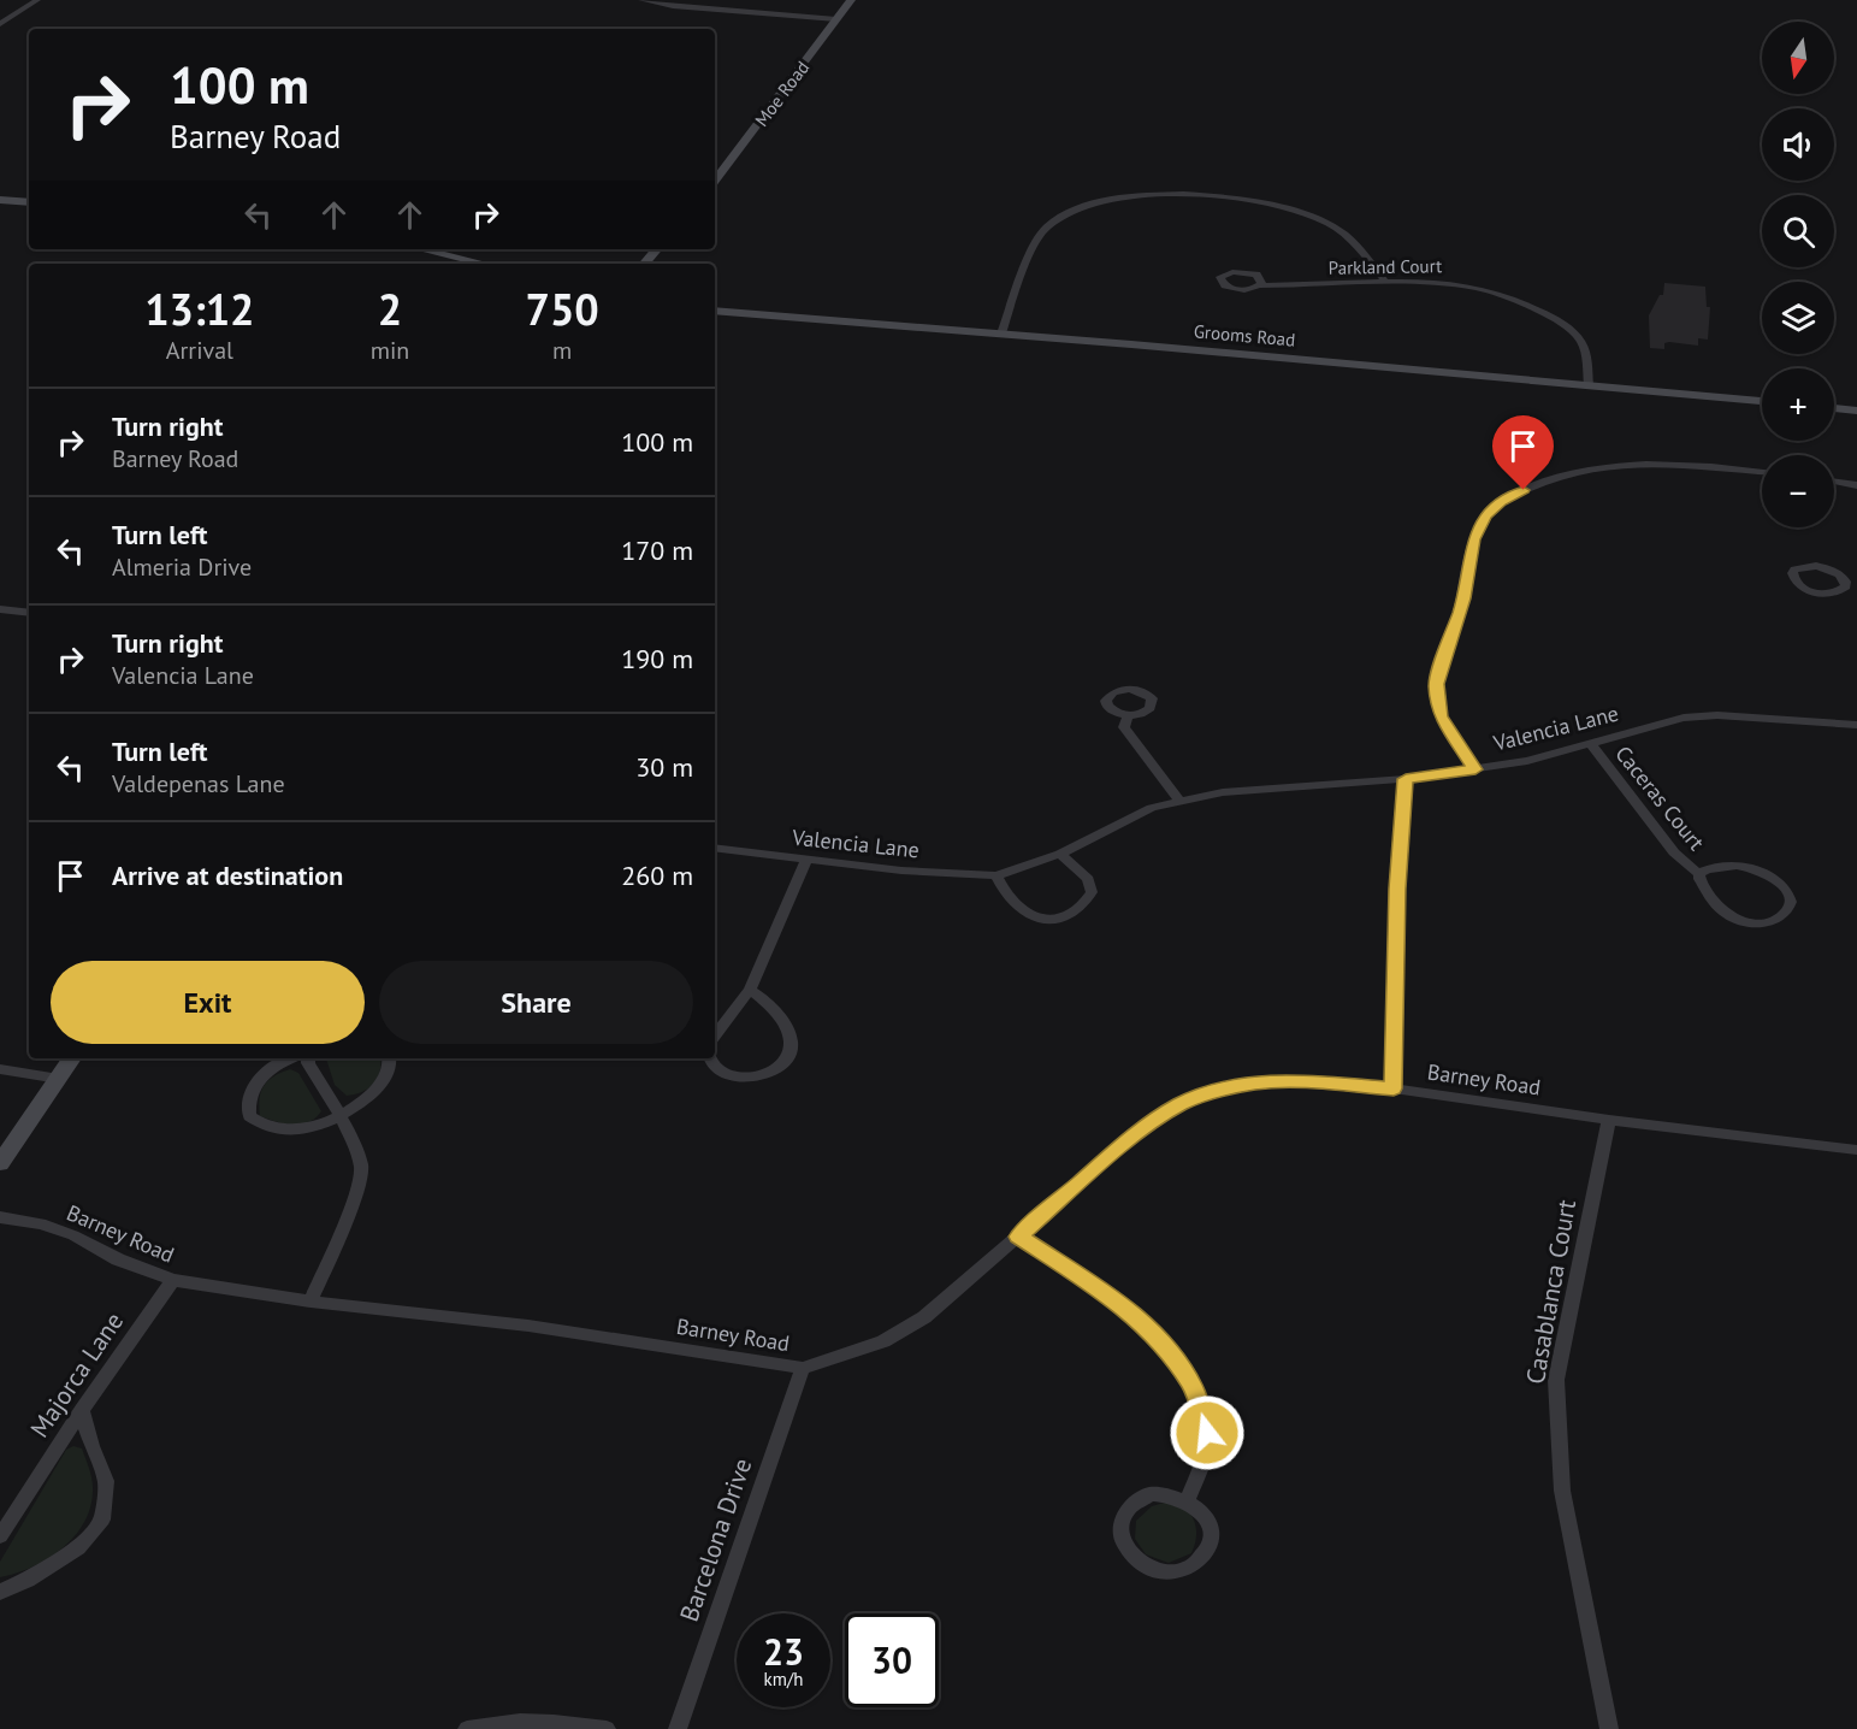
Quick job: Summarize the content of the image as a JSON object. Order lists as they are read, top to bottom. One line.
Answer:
{"streets":{"street":["Moe Road","Parkland Court","Grooms Road","Valencia Lane","Caceras Court","Barney Road","Casablanca Court","Majorca Lane","Barcelona Drive"]},"crossings":[["Parkland Court","Grooms Road"],["Valencia Lane","Caceras Court"],["Barney Road","Casablanca Court"],["Barney Road","Majorca Lane"],["Barney Road","Barcelona Drive"]],"north":"bottom","page":{"map_buttons":["+","−"],"turn":["100 m","Barney Road"],"eta":["13:12","Arrival","2","min","750","m"],"list":[{"name":"Turn right","note":"Barney Road","value":"100 m"},{"name":"Turn left","note":"Almeria Drive","value":"170 m"},{"name":"Turn right","note":"Valencia Lane","value":"190 m"},{"name":"Turn left","note":"Valdepenas Lane","value":"30 m"},{"name":"Arrive at destination","value":"260 m"}],"buttons":["Exit","Share"],"speed":"23 km/h","limit":"30"}}
